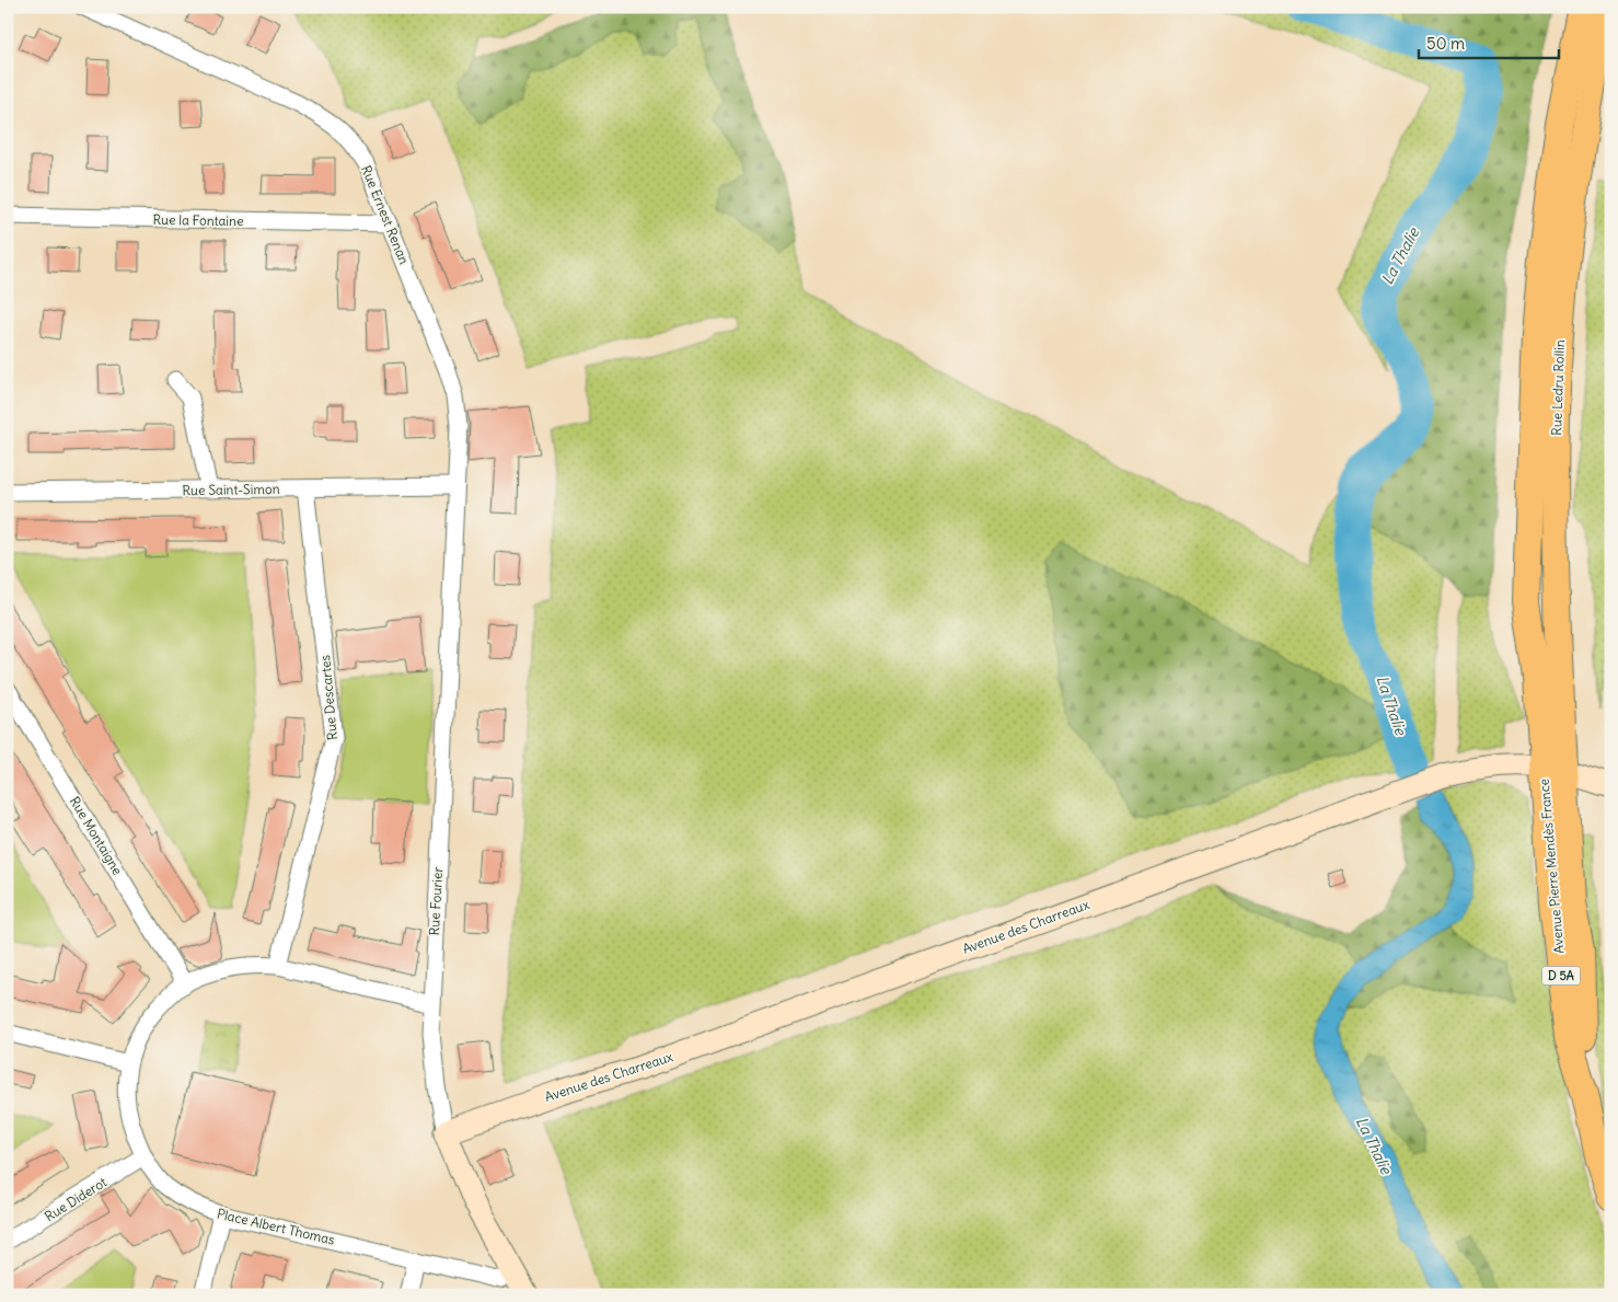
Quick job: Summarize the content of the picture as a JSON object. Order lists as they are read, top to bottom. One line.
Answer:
{"streets":{"main road":["Rue Ledru Rollin","Avenue Pierre Mendès France","Rue Fourier","Avenue des Charreaux","D 5A"],"street":["Rue Ernest Renan","Rue la Fontaine","Rue Saint-Simon","Rue Descartes","Rue Montaigne","Rue Diderot","Place Albert Thomas"]},"crossings":[["Rue Ernest Renan","Rue la Fontaine"],["Rue Ernest Renan","Rue Saint-Simon"],["Rue Ernest Renan","Rue Fourier"],["Rue Ledru Rollin","Avenue Pierre Mendès France"],["Rue Ledru Rollin","Avenue des Charreaux"],["Rue Saint-Simon","Rue Descartes"],["Rue Saint-Simon","Rue Fourier"],["Rue Descartes","Place Albert Thomas"],["Rue Montaigne","Place Albert Thomas"],["Avenue Pierre Mendès France","Avenue des Charreaux"],["Rue Fourier","Avenue des Charreaux"],["Rue Fourier","Place Albert Thomas"],["Rue Diderot","Place Albert Thomas"]],"water":["La Thalie"],"scale_bar":"50 m"}
